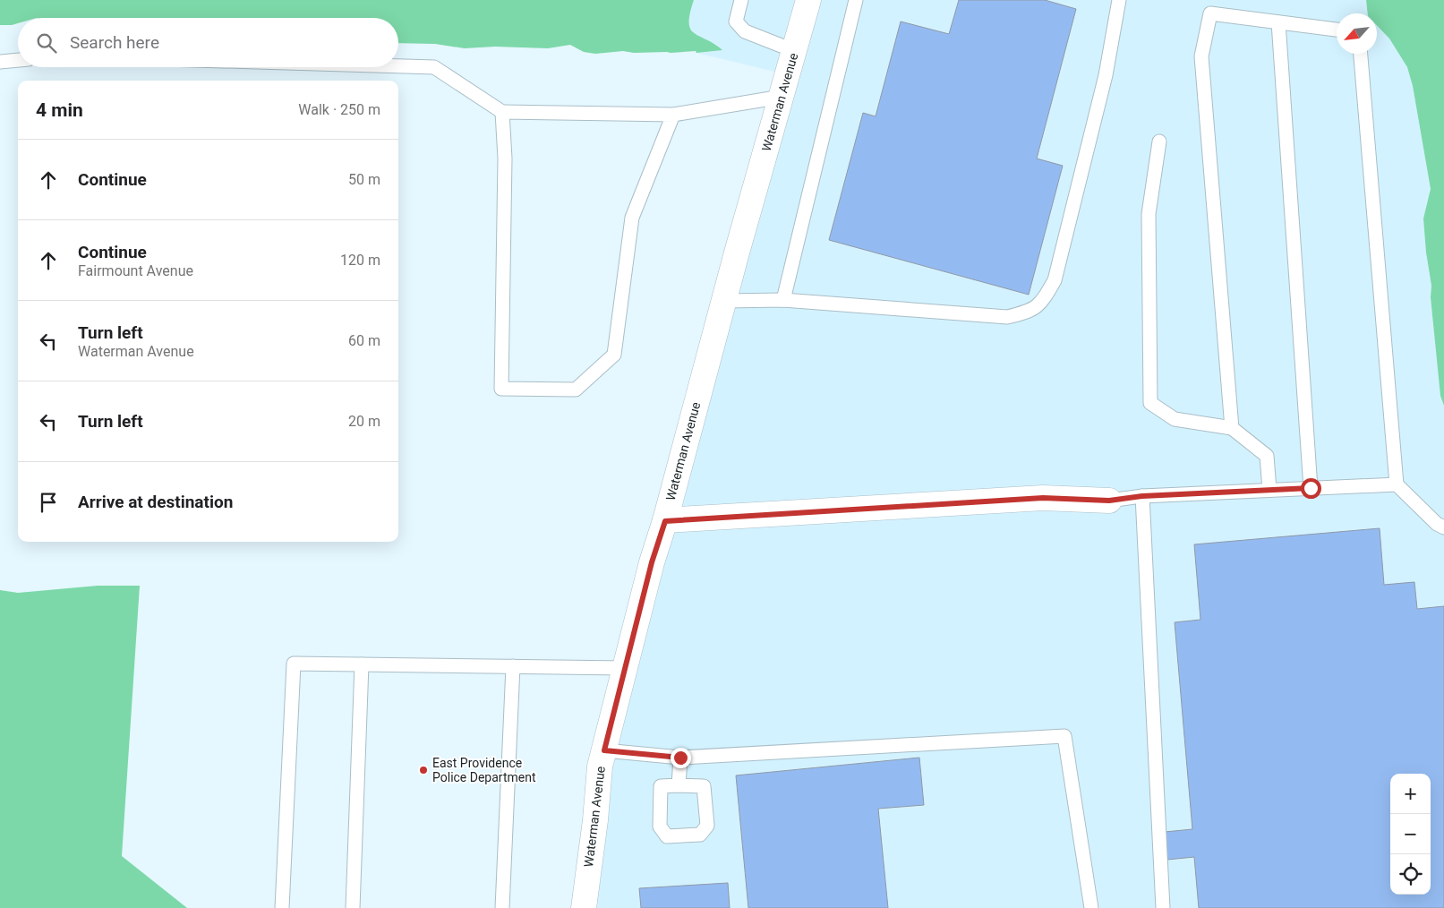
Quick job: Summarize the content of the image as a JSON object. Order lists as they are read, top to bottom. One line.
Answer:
{"streets":{"main road":["Waterman Avenue"]},"places":["East Providence Police Department"],"north":"bottom left","page":{"search":"Search here","heading":["4 min","Walk · 250 m"],"list":[["Continue","50 m"],["Continue","Fairmount Avenue","120 m"],["Turn left","Waterman Avenue","60 m"],["Turn left","20 m"],"Arrive at destination"],"map_buttons":["+","−"]}}
